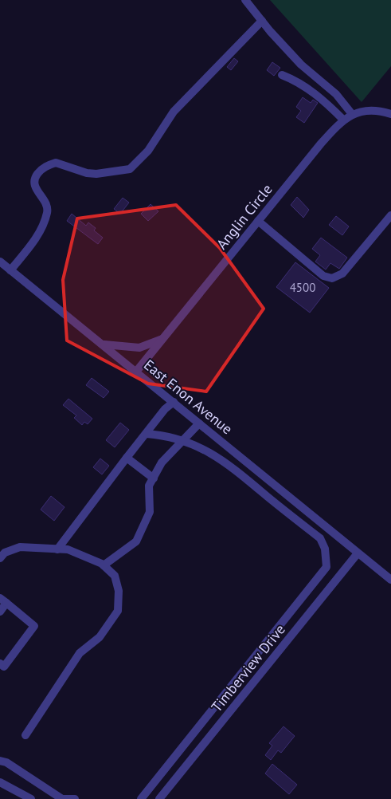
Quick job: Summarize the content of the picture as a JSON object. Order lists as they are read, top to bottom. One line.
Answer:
{"streets":{"street":["Anglin Circle","East Enon Avenue","Timberview Drive"]},"crossings":[["Anglin Circle","East Enon Avenue"],["East Enon Avenue","Timberview Drive"]],"house_numbers":["4500"]}
